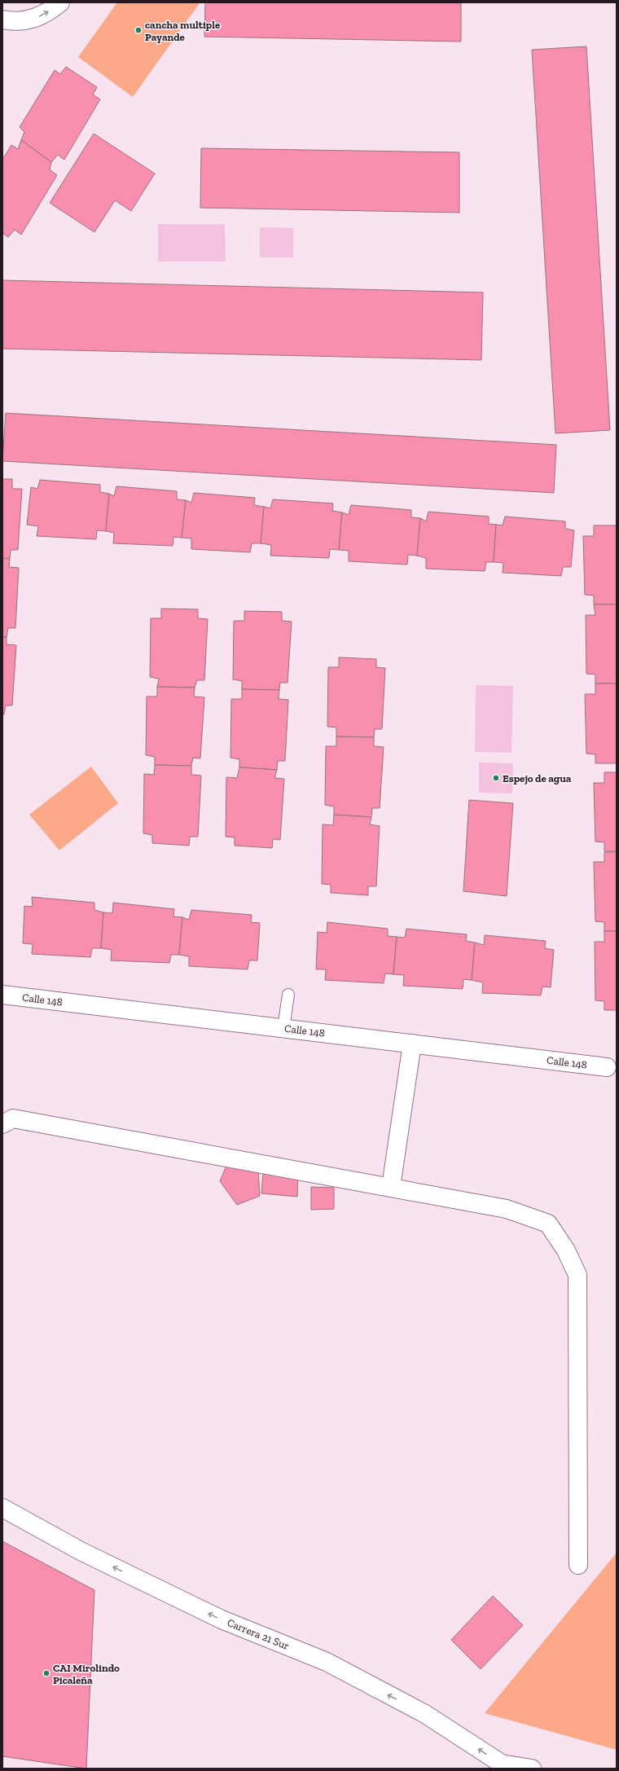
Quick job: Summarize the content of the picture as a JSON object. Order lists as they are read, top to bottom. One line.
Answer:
{"streets":{"street":["Calle 148","Carrera 21 Sur"]},"one_way":["Carrera 21 Sur"],"places":["cancha multiple Payande","Espejo de agua","CAI Mirolindo Picaleña"]}
